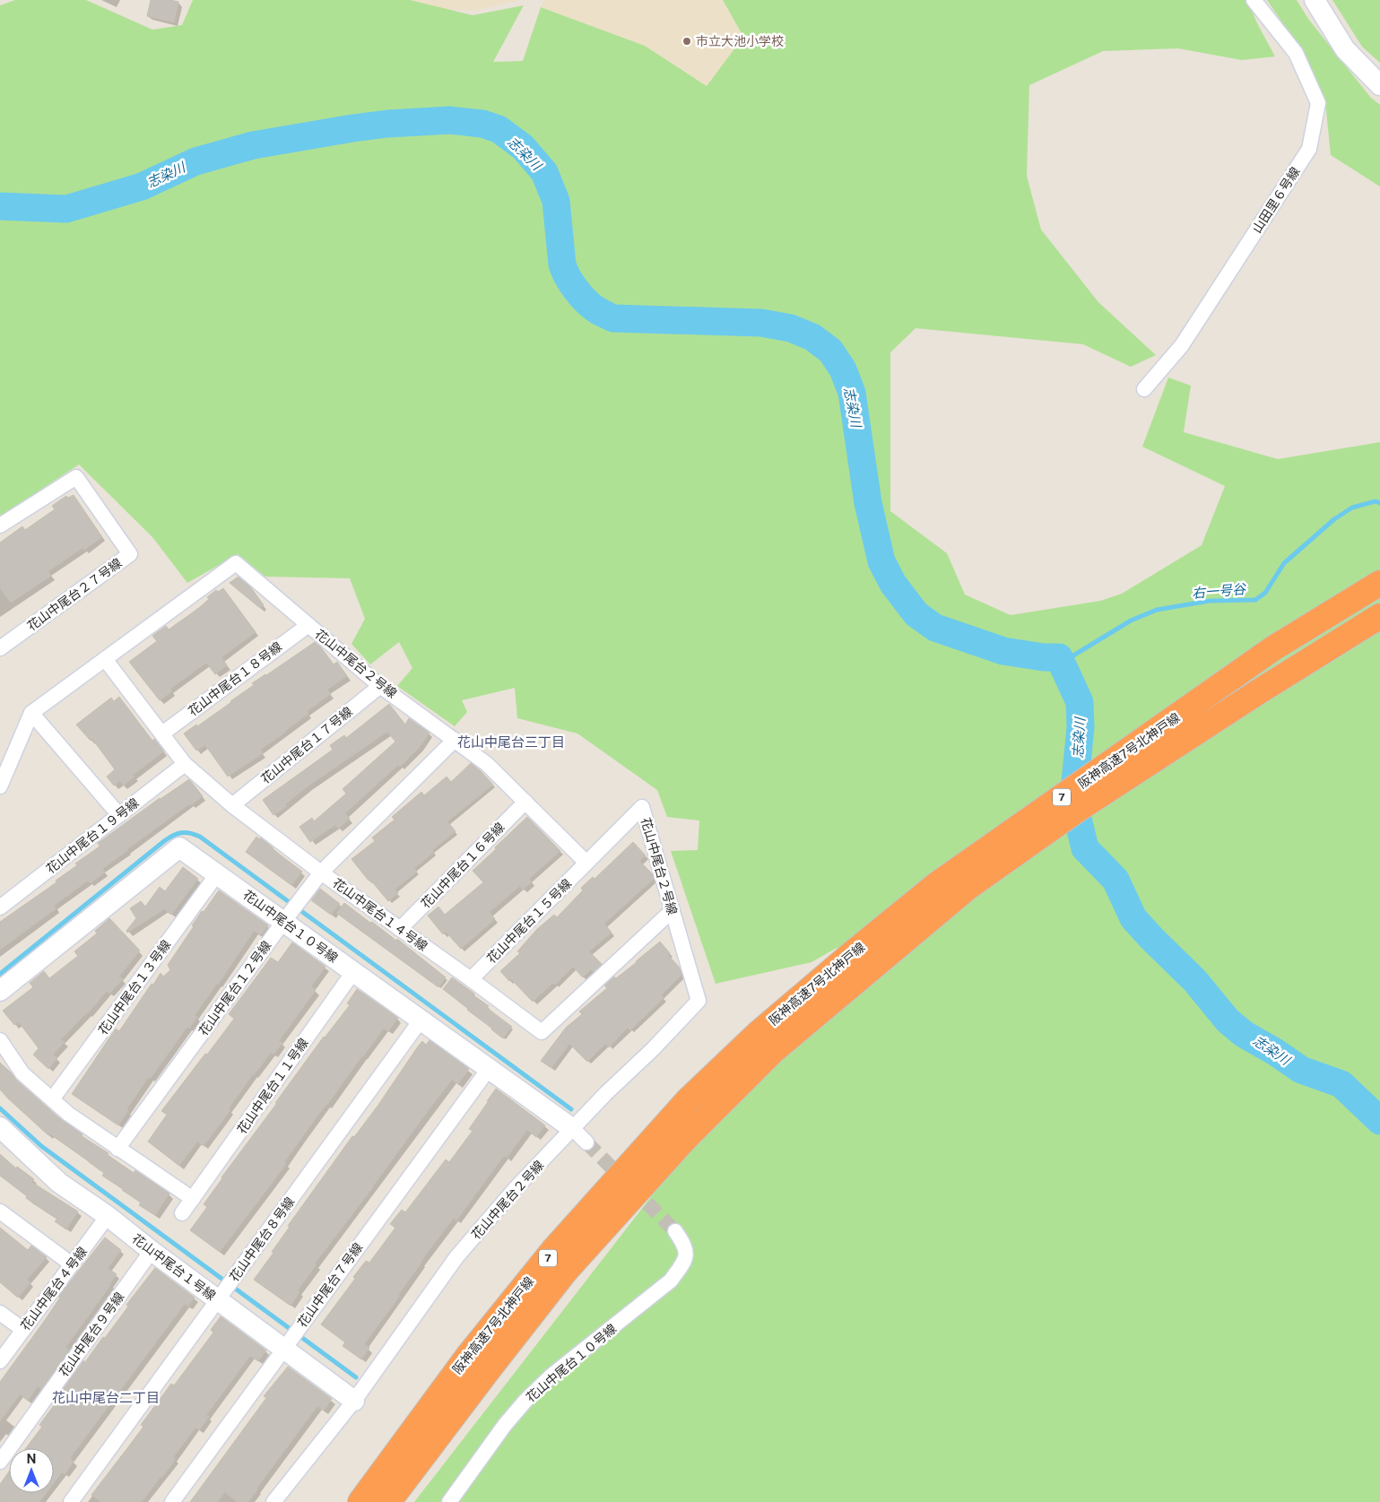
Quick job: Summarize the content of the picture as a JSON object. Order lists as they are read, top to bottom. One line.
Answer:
{"streets":{"highway":["阪神高速7号北神戸線","7"],"street":["山田里６号線","花山中尾台２７号線","花山中尾台２号線","花山中尾台１８号線","花山中尾台１７号線","花山中尾台１９号線","花山中尾台１６号線","花山中尾台１４号線","花山中尾台１５号線","花山中尾台１０号線","花山中尾台１３号線","花山中尾台１２号線","花山中尾台１１号線","花山中尾台８号線","花山中尾台１号線","花山中尾台７号線","花山中尾台４号線","花山中尾台９号線"]},"crossings":[["花山中尾台２号線","花山中尾台１８号線"],["花山中尾台２号線","花山中尾台１７号線"],["花山中尾台２号線","花山中尾台１６号線"],["花山中尾台２号線","花山中尾台１４号線"],["花山中尾台２号線","花山中尾台１５号線"],["花山中尾台２号線","花山中尾台１０号線"],["花山中尾台２号線","花山中尾台１２号線"],["花山中尾台２号線","花山中尾台１号線"],["花山中尾台１８号線","花山中尾台１４号線"],["花山中尾台１７号線","花山中尾台１４号線"],["花山中尾台１９号線","花山中尾台１４号線"],["花山中尾台１６号線","花山中尾台１４号線"],["花山中尾台１４号線","花山中尾台１５号線"],["花山中尾台１４号線","花山中尾台１２号線"],["花山中尾台１０号線","花山中尾台１３号線"],["花山中尾台１０号線","花山中尾台１２号線"],["花山中尾台１０号線","花山中尾台１１号線"],["花山中尾台１０号線","花山中尾台８号線"],["花山中尾台１０号線","花山中尾台７号線"],["花山中尾台８号線","花山中尾台１号線"],["花山中尾台１号線","花山中尾台７号線"],["花山中尾台１号線","花山中尾台４号線"],["花山中尾台１号線","花山中尾台９号線"]],"districts":["花山中尾台三丁目","花山中尾台二丁目"],"water":["志染川","右一号谷"],"places":["市立大池小学校"],"north":"top"}
